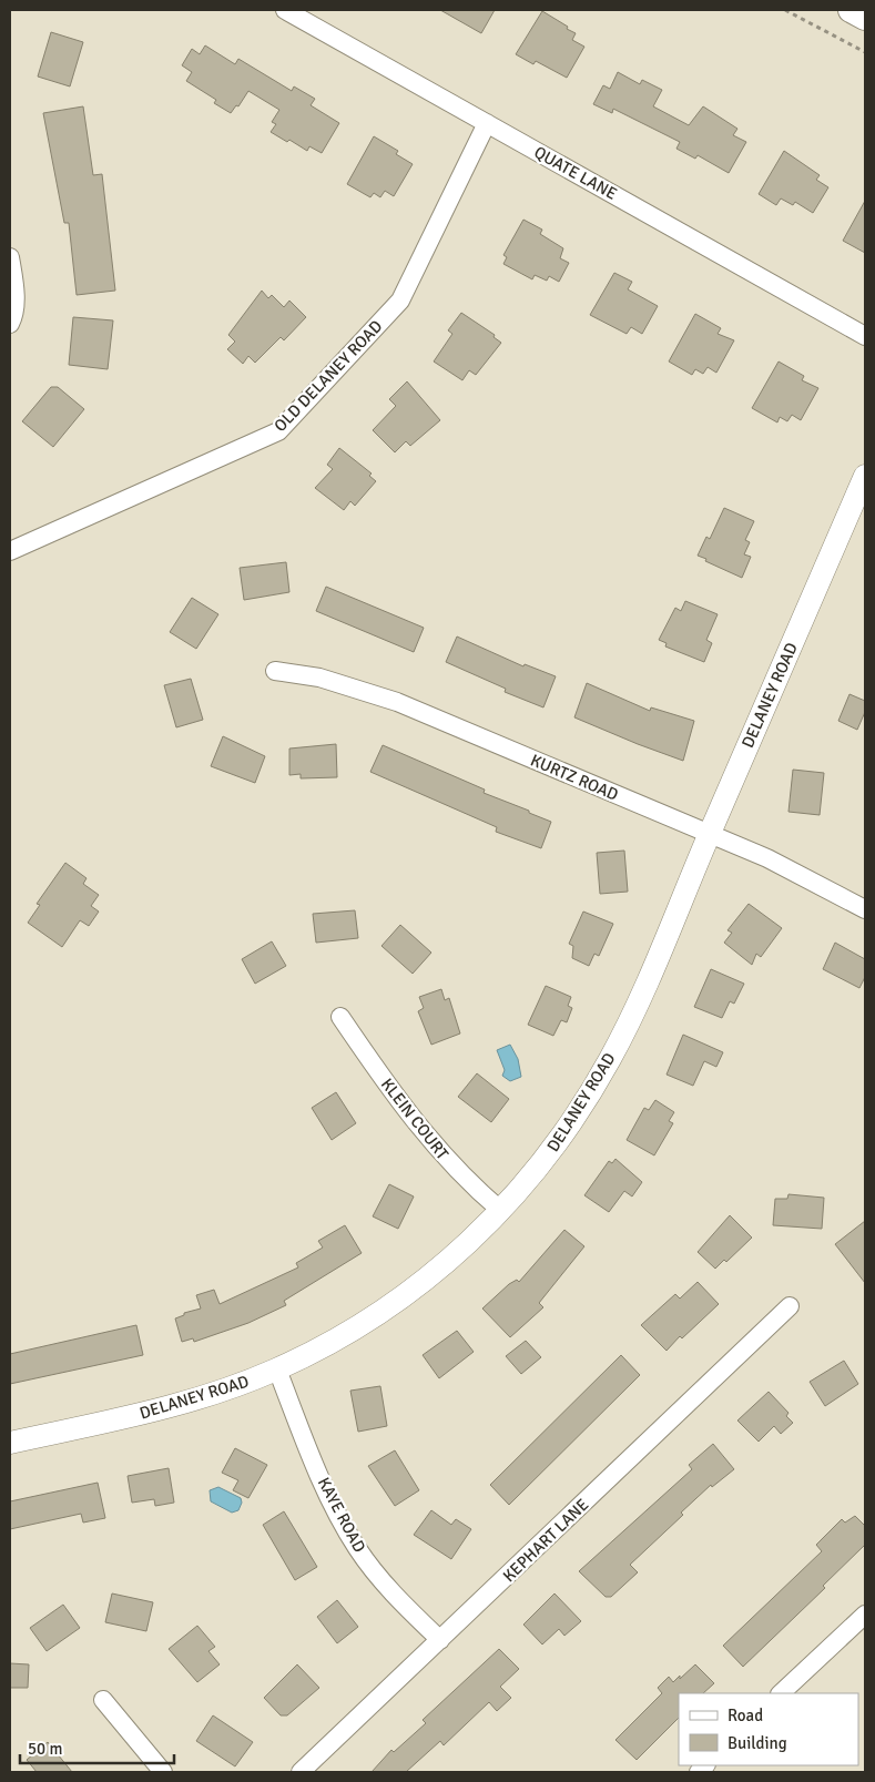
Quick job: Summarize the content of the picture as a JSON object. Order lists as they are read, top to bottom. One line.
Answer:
{"streets":{"street":["QUATE LANE","OLD DELANEY ROAD","DELANEY ROAD","KURTZ ROAD","KLEIN COURT","KAYE ROAD","KEPHART LANE"]},"crossings":[["QUATE LANE","OLD DELANEY ROAD"],["DELANEY ROAD","KURTZ ROAD"],["DELANEY ROAD","KLEIN COURT"],["DELANEY ROAD","KAYE ROAD"],["KAYE ROAD","KEPHART LANE"]],"legend":["Road","Building"],"scale_bar":"50 m"}
